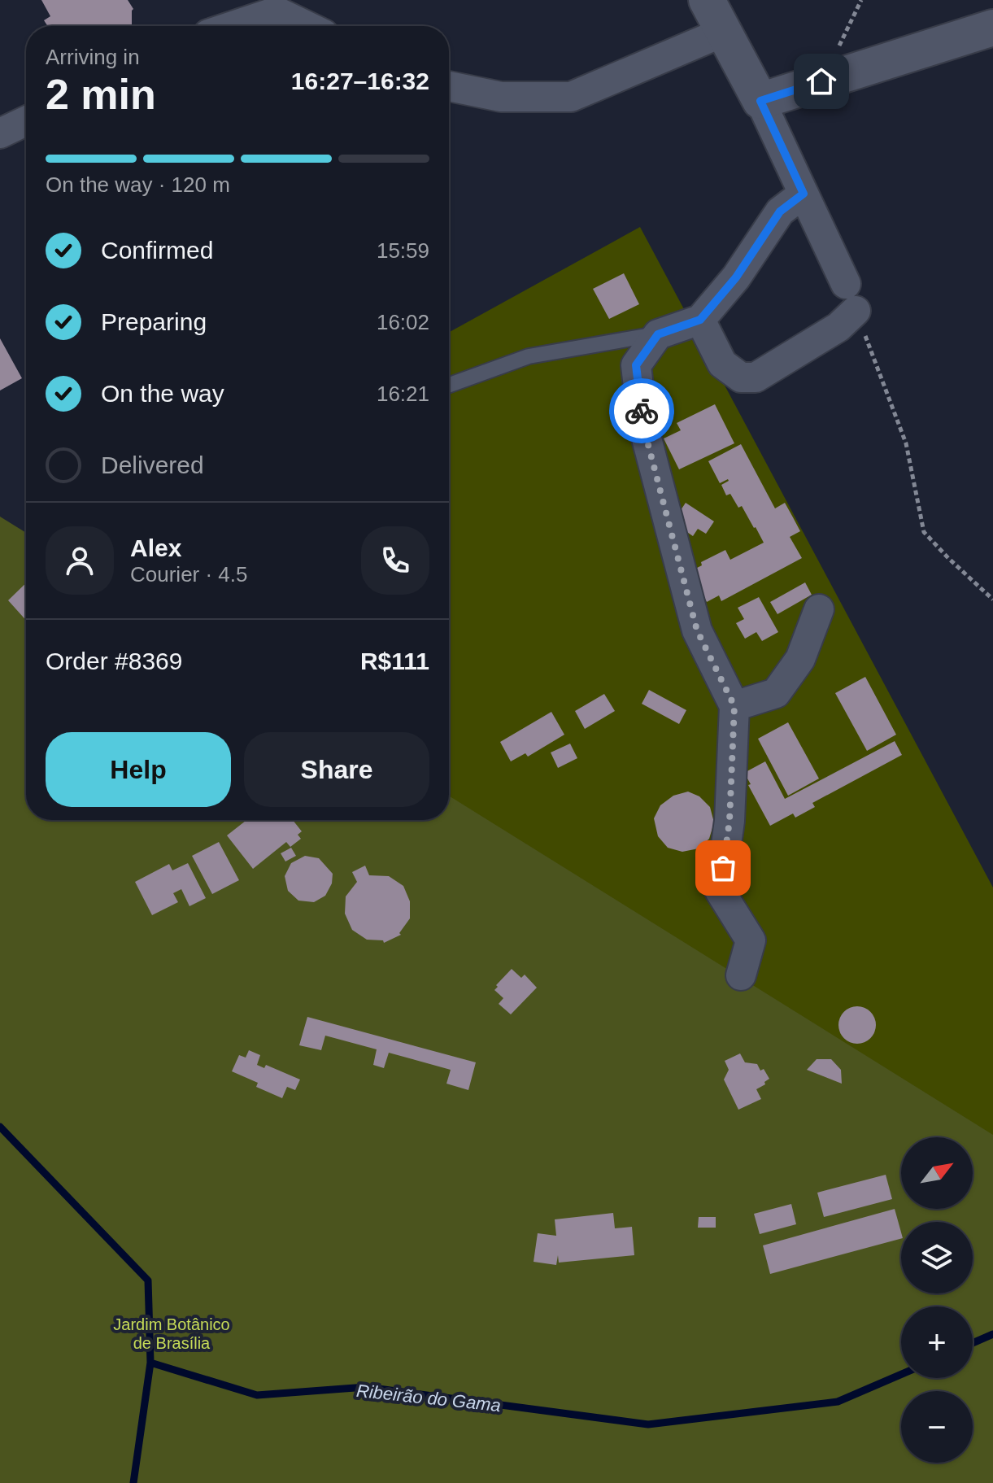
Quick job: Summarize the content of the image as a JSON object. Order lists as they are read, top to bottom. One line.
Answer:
{"water":["Ribeirão do Gama"],"parks":["Jardim Botânico de Brasília"],"north":"top right","page":{"heading":["2 min","Arriving in","16:27–16:32"],"panel":["Alex","Courier · 4.5","Order #8369","R$111"],"bar":"On the way · 120 m","list":[["Confirmed","15:59"],["Preparing","16:02"],["On the way","16:21"],"Delivered"],"buttons":["Help","Share"],"map_buttons":["+","−"]}}
